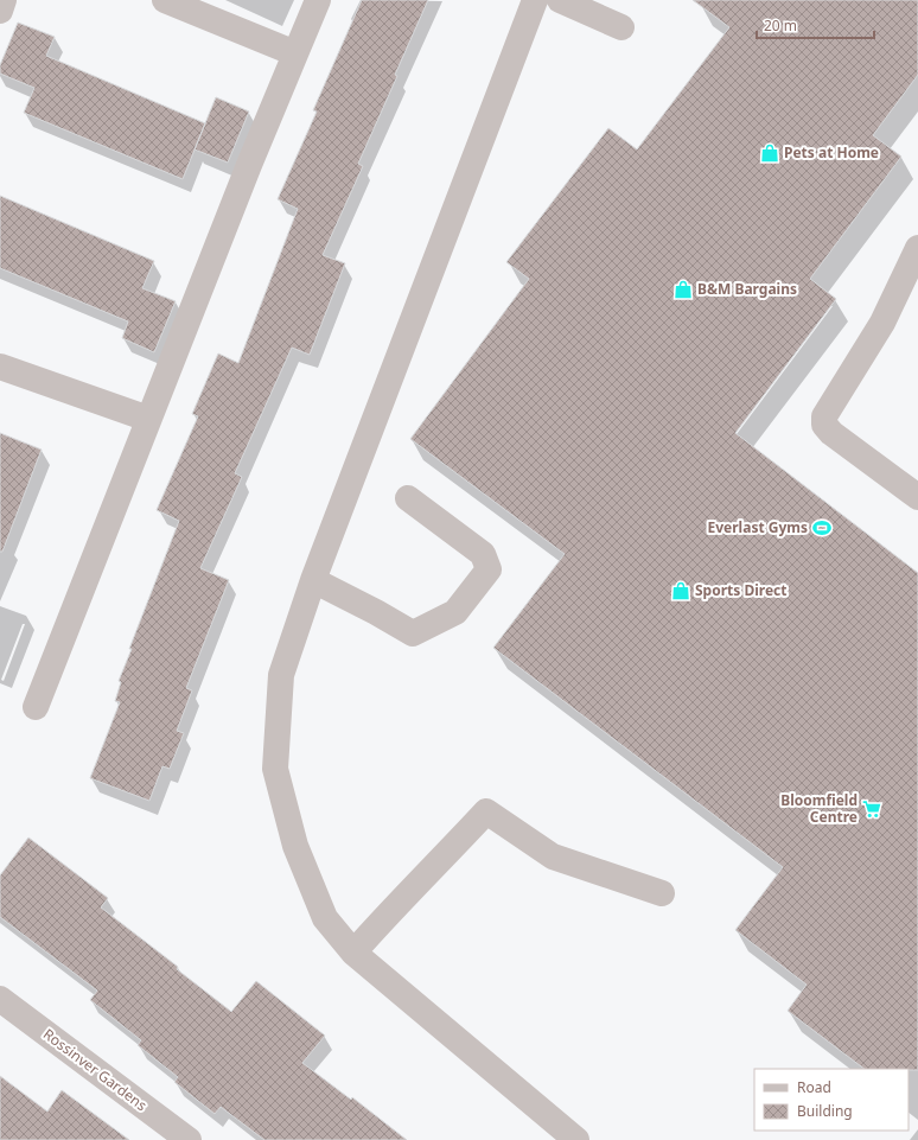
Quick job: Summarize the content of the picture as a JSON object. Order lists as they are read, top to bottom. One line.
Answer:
{"streets":{"street":["Rossinver Gardens"]},"places":{"shop":["Pets at Home","B&M Bargains","Sports Direct"],"sports":["Everlast Gyms"],"supermarket":["Bloomfield Centre"]},"legend":["Road","Building"],"scale_bar":"20 m"}
